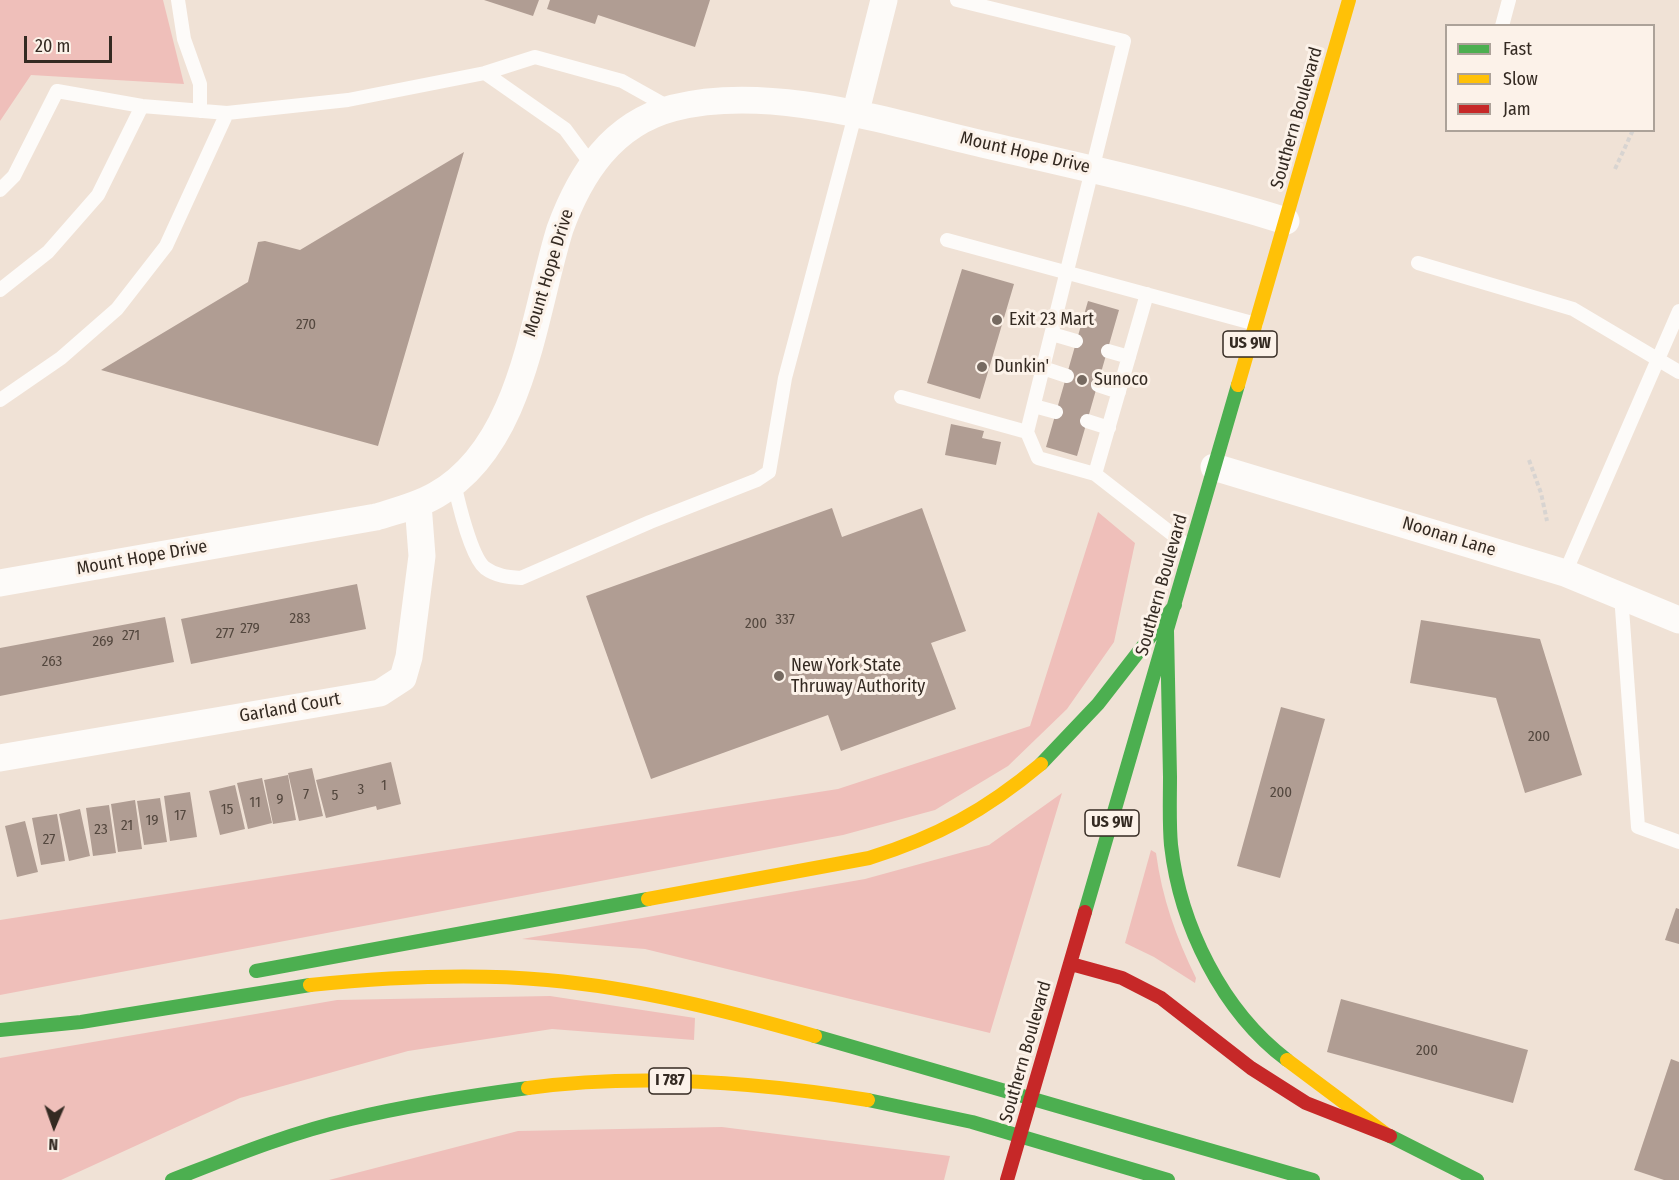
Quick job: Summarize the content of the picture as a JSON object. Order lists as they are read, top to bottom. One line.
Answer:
{"streets":{"main road":["Southern Boulevard","US 9W","I 787"],"street":["Mount Hope Drive","Noonan Lane","Garland Court"]},"crossings":[["Southern Boulevard","Mount Hope Drive"],["Southern Boulevard","Noonan Lane"],["Mount Hope Drive","Garland Court"]],"places":["Exit 23 Mart","Dunkin'","Sunoco","New York State Thruway Authority"],"house_numbers":["270","283","337","200","279","277","271","269","263","200","1","3","200","7","5","9","11","15","17","19","21","23","27","200"],"legend":["Fast","Slow","Jam"],"scale_bar":"20 m","north":"bottom"}
